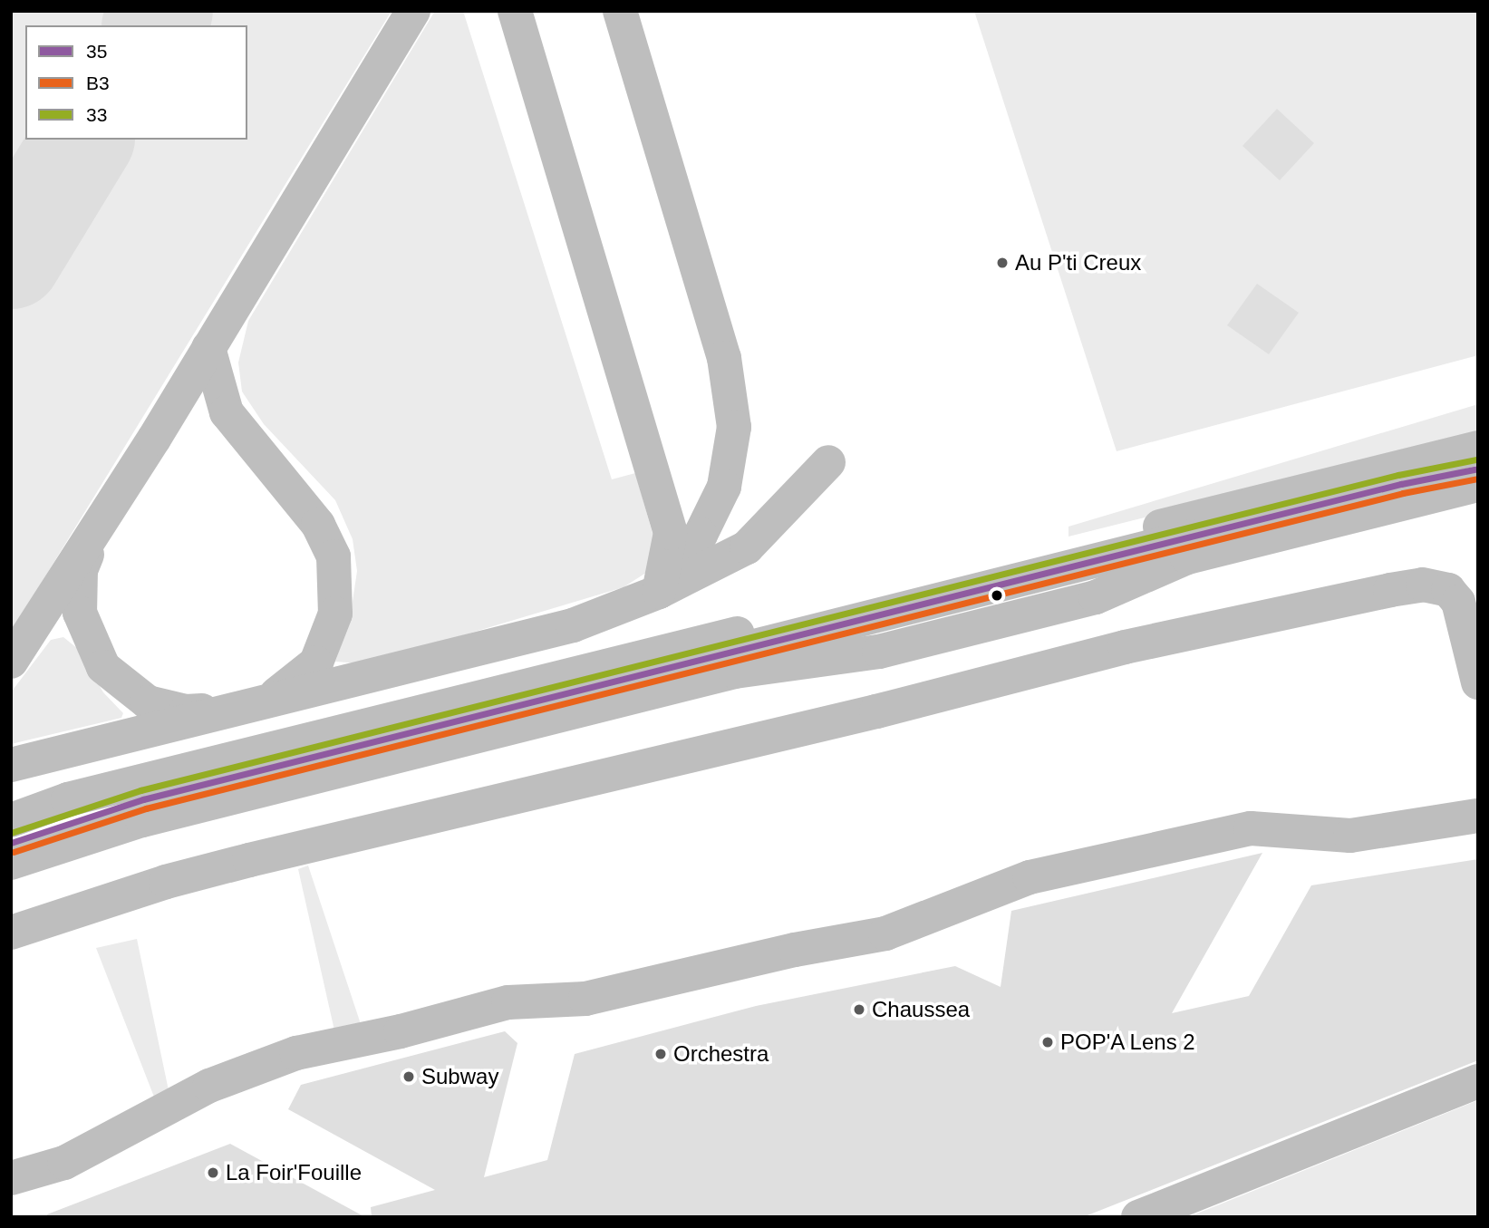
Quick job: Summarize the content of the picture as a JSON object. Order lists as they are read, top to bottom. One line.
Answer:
{"places":["Au P'ti Creux","Chaussea","POP'A Lens 2","Orchestra","Subway","La Foir'Fouille"],"lines":["transit line 33","transit line 35","transit line B3"],"legend":["35","B3","33"]}
